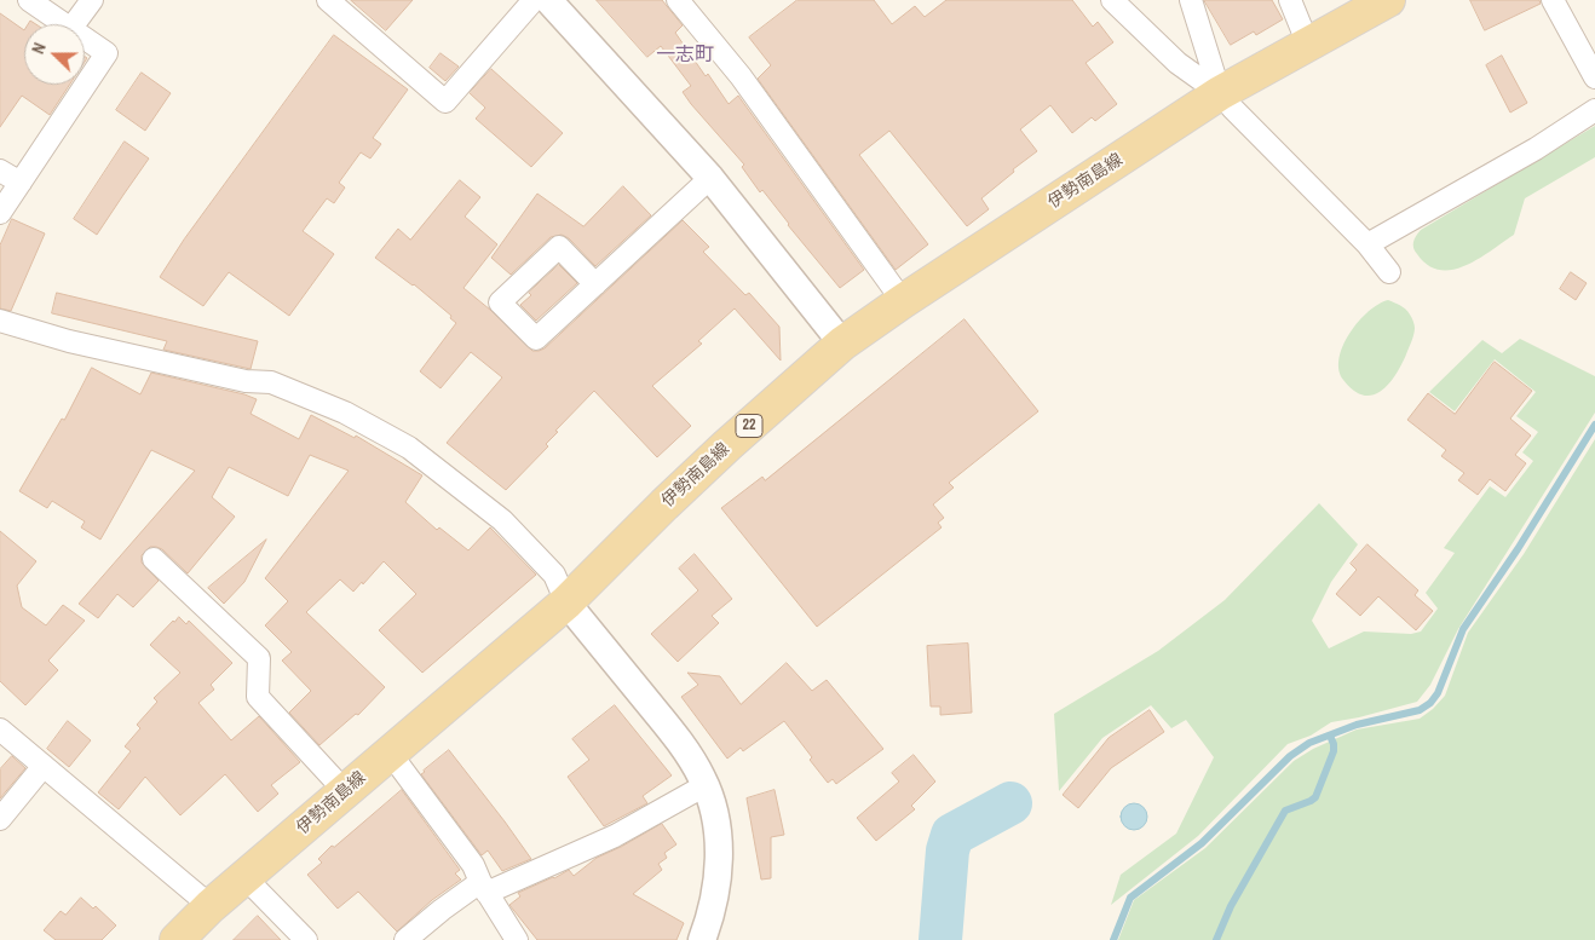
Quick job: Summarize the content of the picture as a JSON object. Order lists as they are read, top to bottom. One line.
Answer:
{"streets":{"main road":["伊勢南島線","22"]},"districts":["一志町"],"north":"left"}
